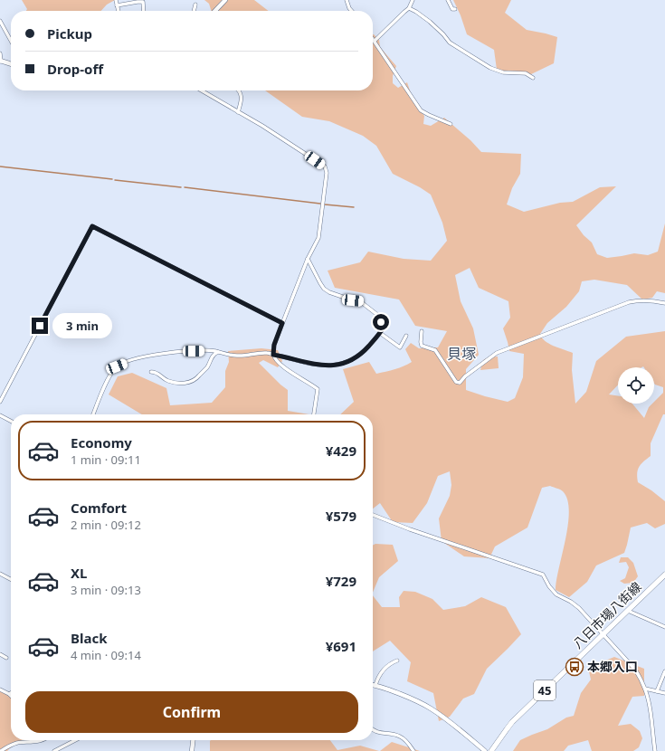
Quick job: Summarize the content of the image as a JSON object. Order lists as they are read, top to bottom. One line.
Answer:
{"streets":{"main road":["八日市場八街線","45"]},"districts":["貝塚"],"places":{"bus stop":["本郷入口"]},"page":{"banner":["Pickup","Drop-off"],"bubble":"3 min","list":[{"name":"Economy","note":"1 min · 09:11","value":"¥429"},{"name":"Comfort","note":"2 min · 09:12","value":"¥579"},{"name":"XL","note":"3 min · 09:13","value":"¥729"},{"name":"Black","note":"4 min · 09:14","value":"¥691"}],"buttons":"Confirm"}}
